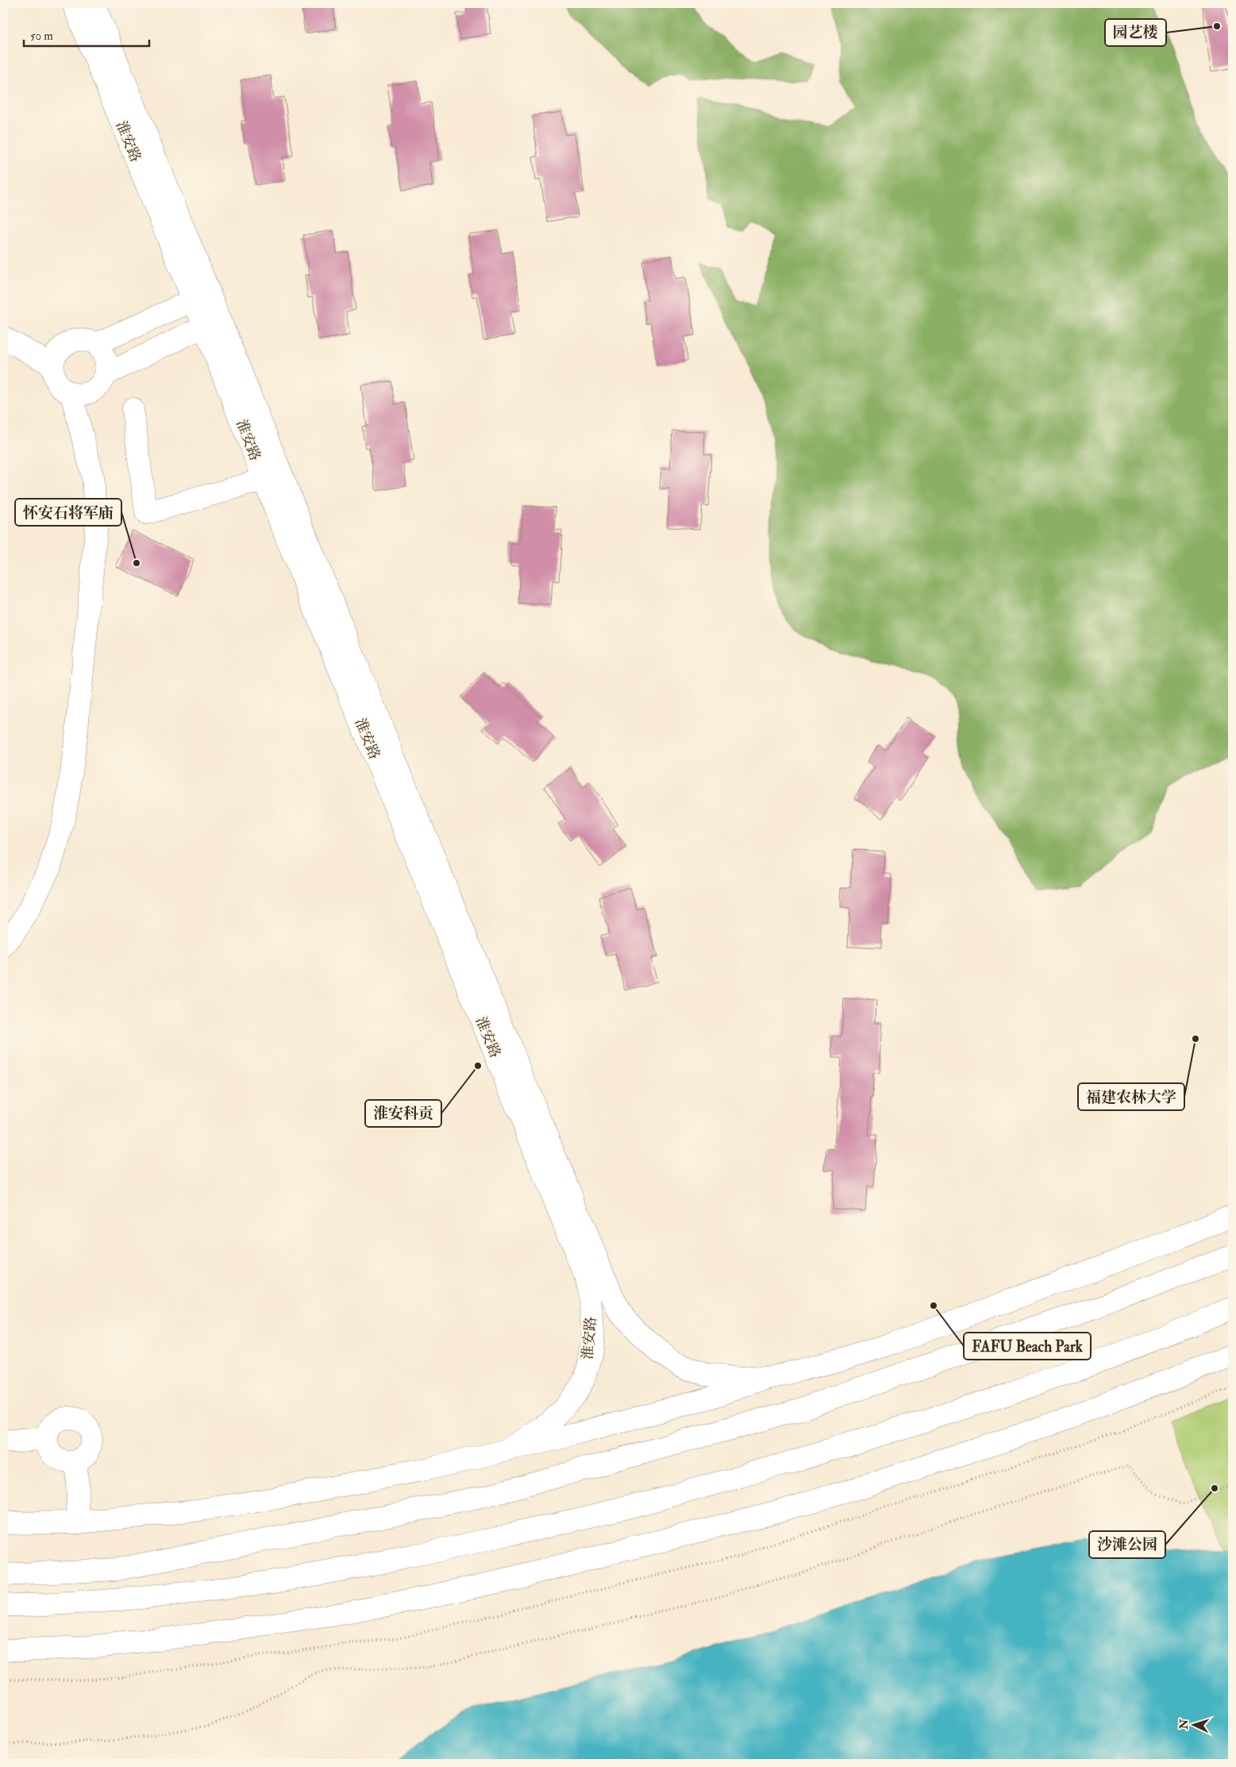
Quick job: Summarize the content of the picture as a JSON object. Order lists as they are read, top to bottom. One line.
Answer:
{"streets":{"main road":["淮安路"]},"places":["园艺楼","怀安石将军庙","福建农林大学","淮安科贡","FAFU Beach Park","沙滩公园"],"scale_bar":"50 m","north":"left"}
